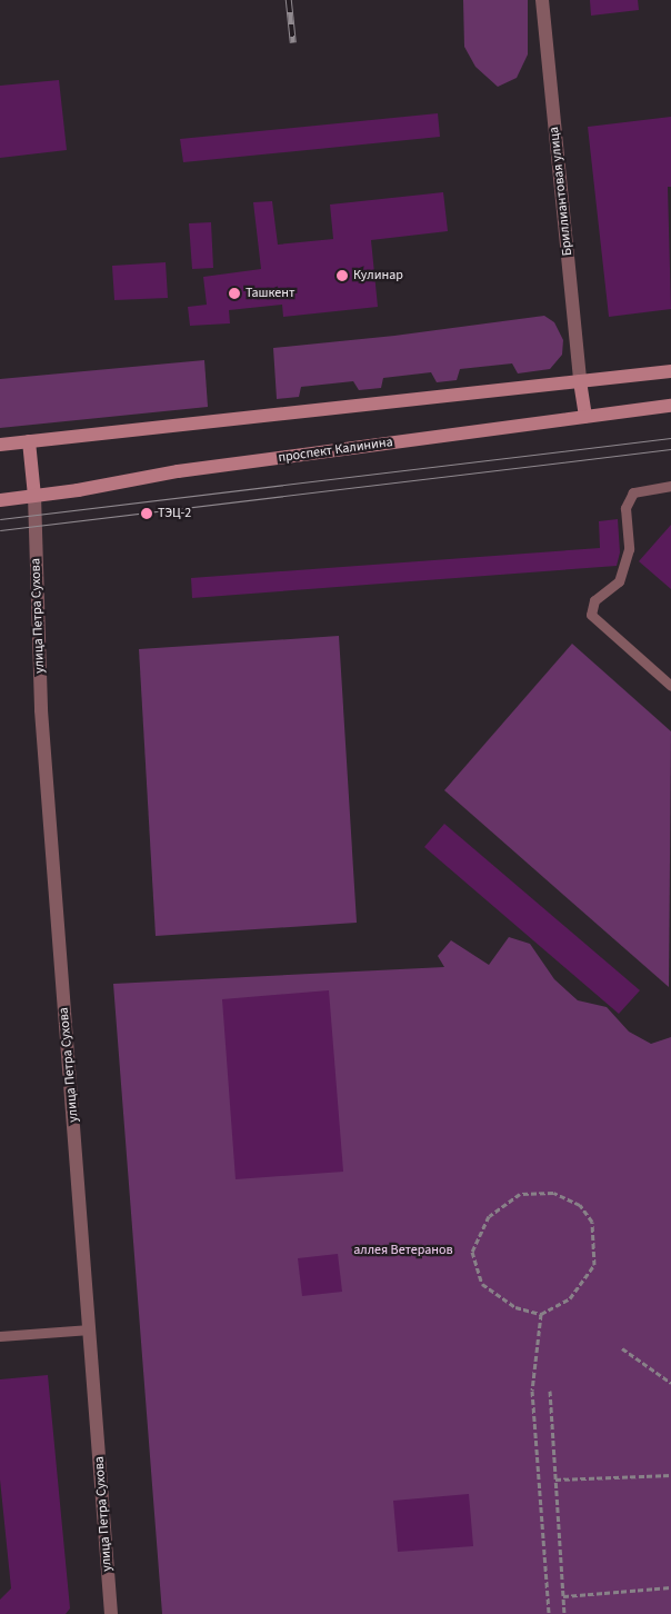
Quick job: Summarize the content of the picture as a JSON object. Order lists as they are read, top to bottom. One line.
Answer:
{"streets":{"main road":["проспект Калинина"],"street":["Бриллиантовая улица","улица Петра Сухова"]},"crossings":[["проспект Калинина","улица Петра Сухова"]],"parks":["аллея Ветеранов"],"places":["Кулинар","Ташкент","ТЭЦ-2"]}
